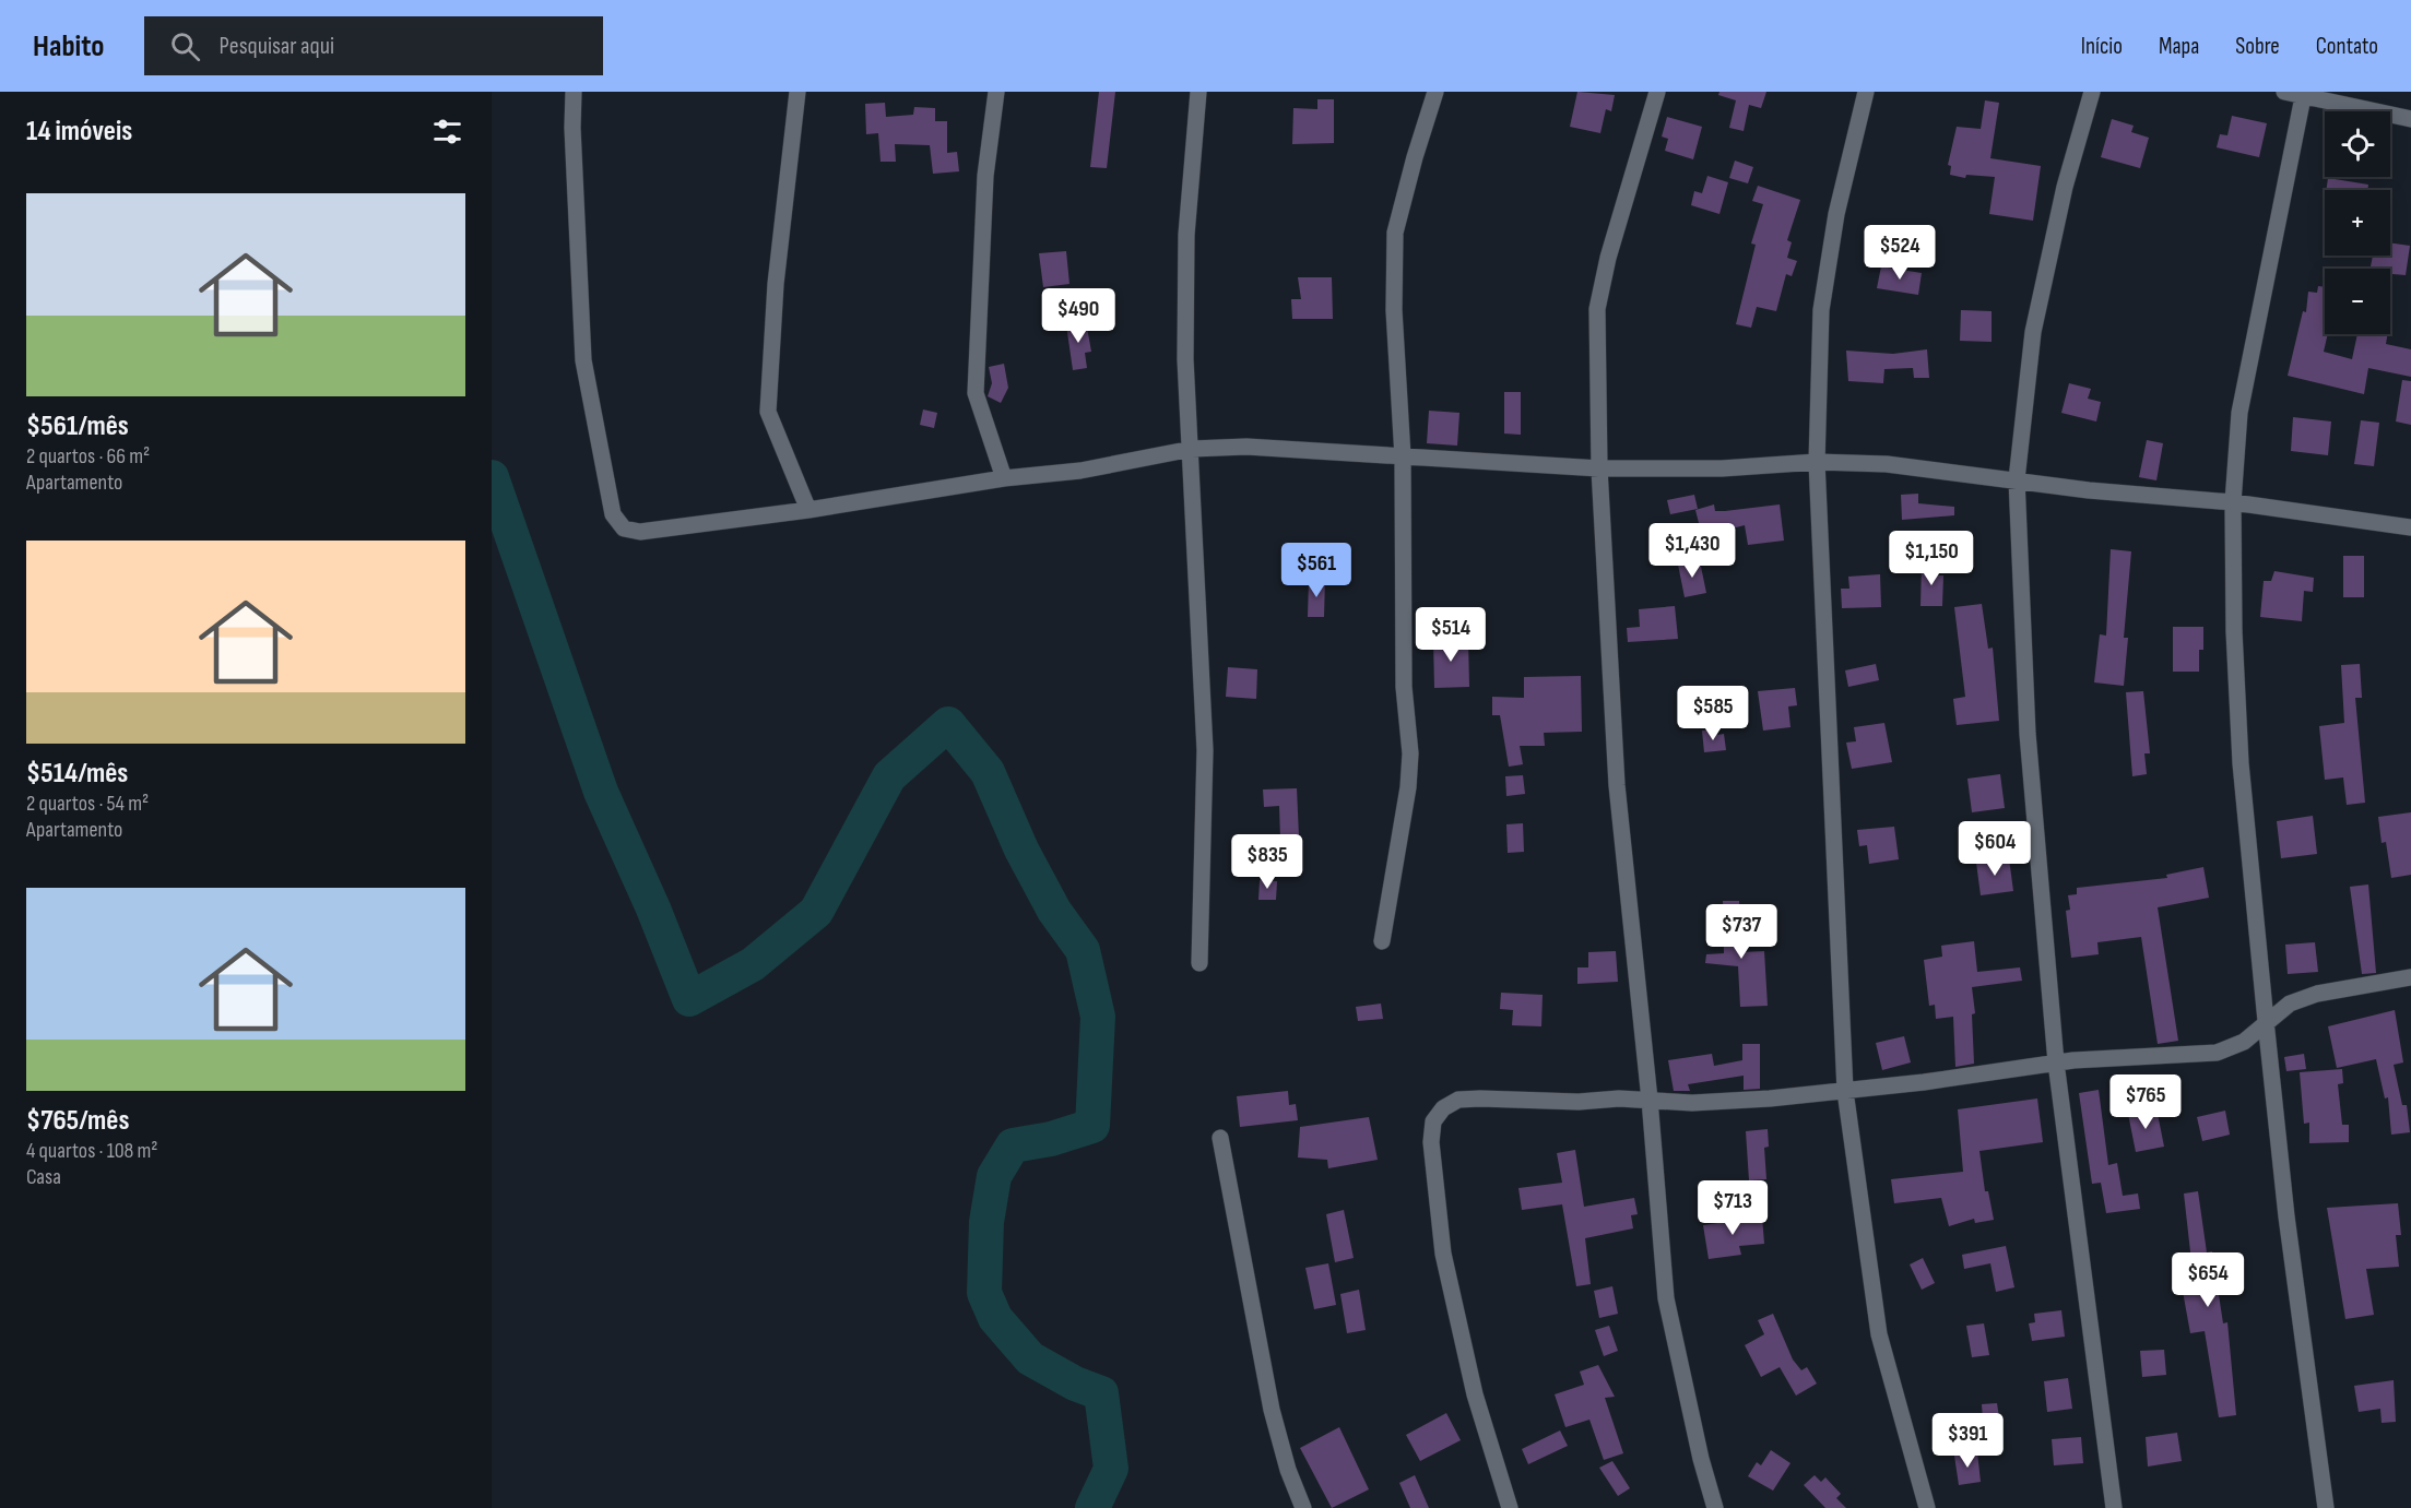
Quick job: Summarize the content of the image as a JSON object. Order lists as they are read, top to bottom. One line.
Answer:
{"page":{"header":"Habito","search":"Pesquisar aqui","nav":["Início","Mapa","Sobre","Contato"],"heading":"14 imóveis","map_buttons":["+","−"],"list":[{"name":"$561/mês","note":"2 quartos · 66 m² · Apartamento"},{"name":"$514/mês","note":"2 quartos · 54 m² · Apartamento"},{"name":"$765/mês","note":"4 quartos · 108 m² · Casa"}],"price":["$524","$490","$1,430","$1,150","$561","$514","$585","$604","$835","$737","$765","$713","$654","$391"]}}
